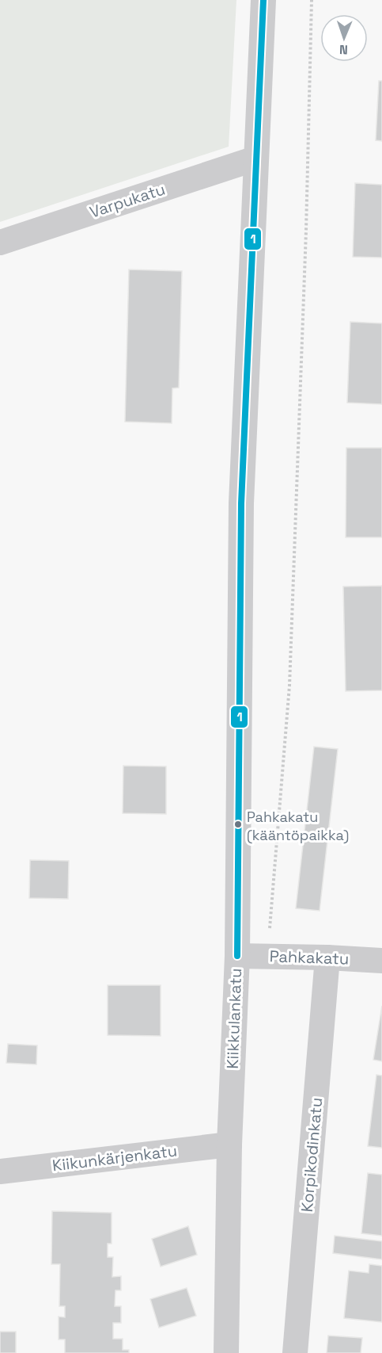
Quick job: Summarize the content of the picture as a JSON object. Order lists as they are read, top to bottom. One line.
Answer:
{"streets":{"street":["Varpukatu","Pahkakatu","Kiikkulankatu","Korpikodinkatu","Kiikunkärjenkatu"]},"crossings":[["Varpukatu","Kiikkulankatu"],["Pahkakatu","Kiikkulankatu"],["Pahkakatu","Korpikodinkatu"],["Kiikkulankatu","Kiikunkärjenkatu"]],"places":["Pahkakatu (kääntöpaikka)"],"lines":["transit line 1"],"north":"bottom"}
